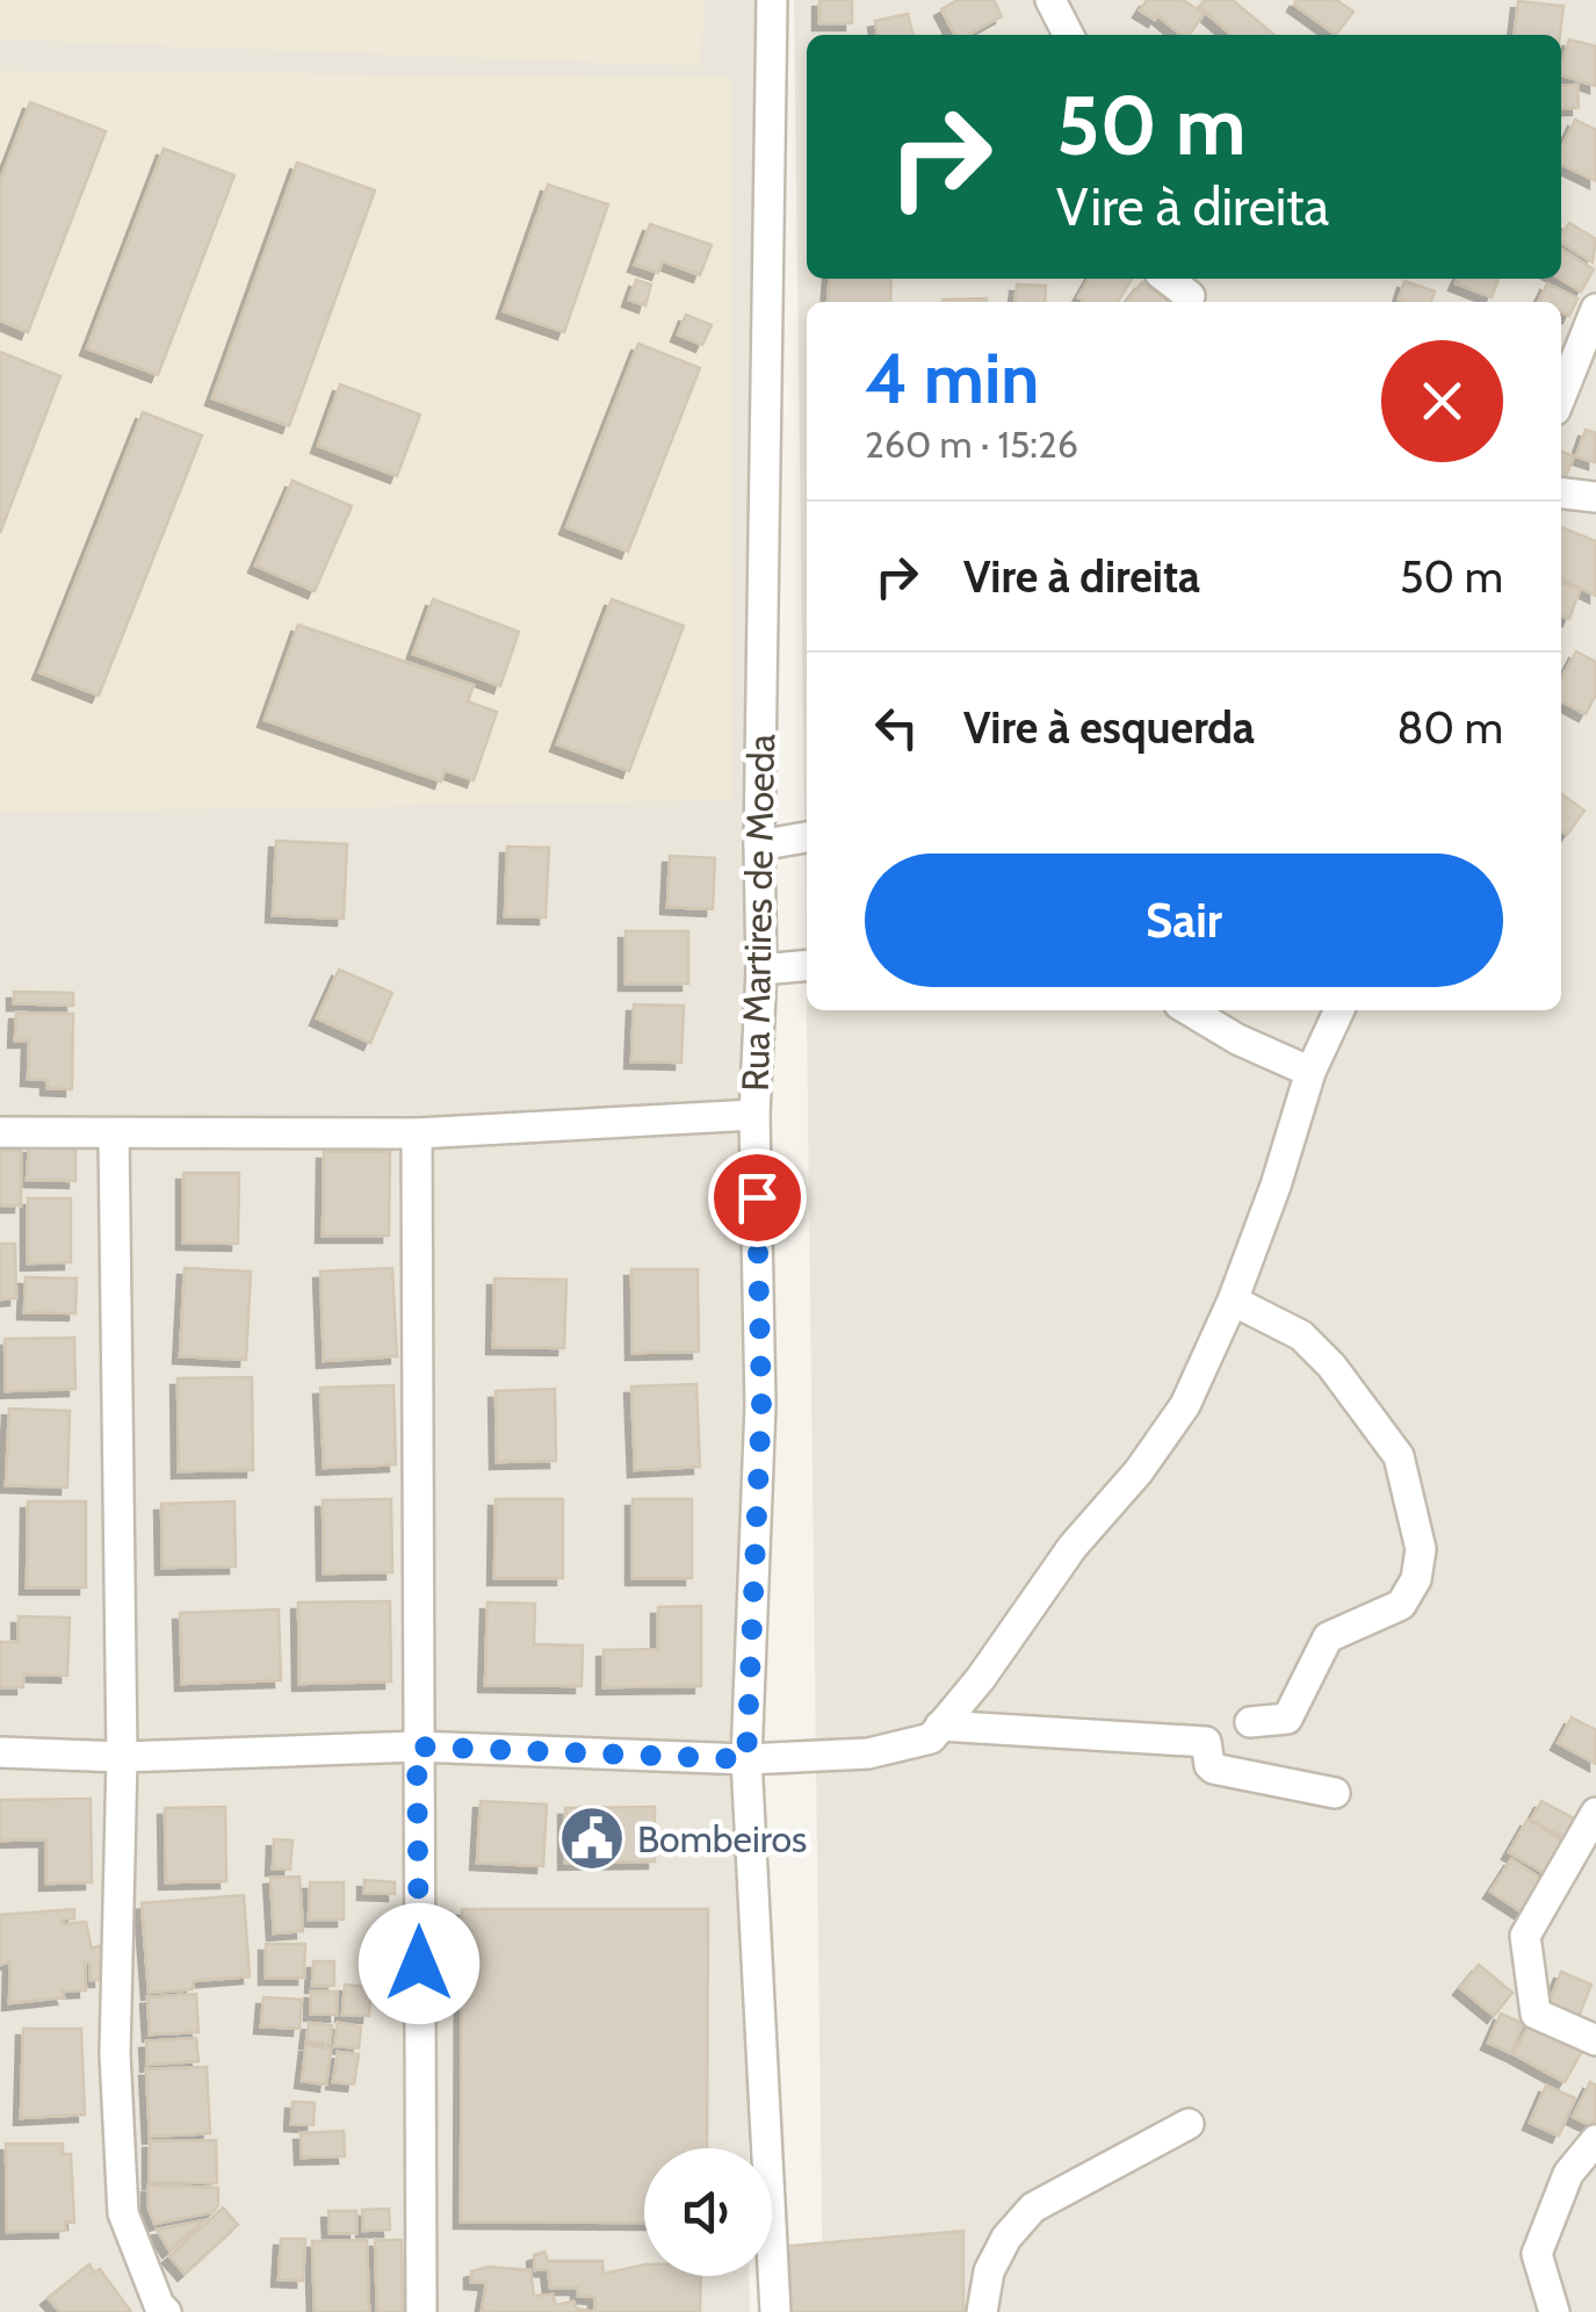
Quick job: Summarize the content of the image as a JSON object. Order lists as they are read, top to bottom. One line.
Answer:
{"streets":{"street":["Rua Martires de Moeda"]},"places":{"public building":["Bombeiros"]},"page":{"turn":["50 m","Vire à direita"],"heading":["4 min","260 m · 15:26"],"list":[{"name":"Vire à direita","value":"50 m"},{"name":"Vire à esquerda","value":"80 m"}],"buttons":"Sair"}}
